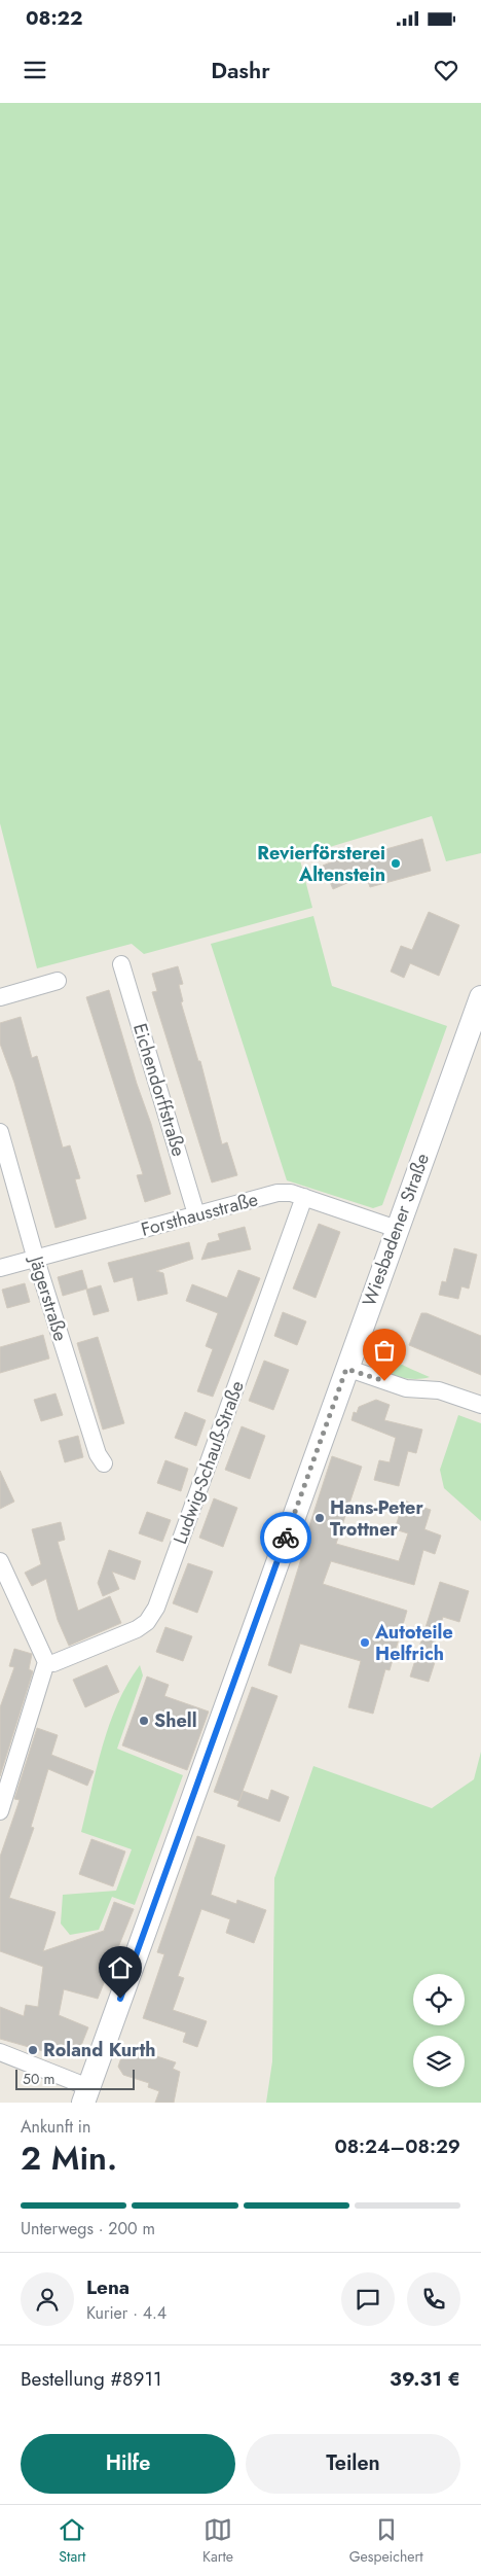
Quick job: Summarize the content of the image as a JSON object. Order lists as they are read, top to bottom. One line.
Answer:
{"streets":{"main road":["Wiesbadener Straße"],"street":["Eichendorffstraße","Forsthausstraße","Jägerstraße","Ludwig-Schauß-Straße"]},"crossings":[["Eichendorffstraße","Forsthausstraße"],["Forsthausstraße","Wiesbadener Straße"],["Forsthausstraße","Jägerstraße"],["Forsthausstraße","Ludwig-Schauß-Straße"]],"places":["Revierförsterei Altenstein","Hans-Peter Trottner","Autoteile Helfrich","Shell","Roland Kurth"],"scale_bar":"50 m","page":{"status":"08:22","header":"Dashr","scale":"50 m","heading":["2 Min.","Ankunft in","08:24–08:29"],"panel":["Lena","Kurier · 4.4","Bestellung #8911","39.31 €"],"bar":"Unterwegs · 200 m","buttons":["Hilfe","Teilen"],"tabs":["Start","Karte","Gespeichert"]}}
